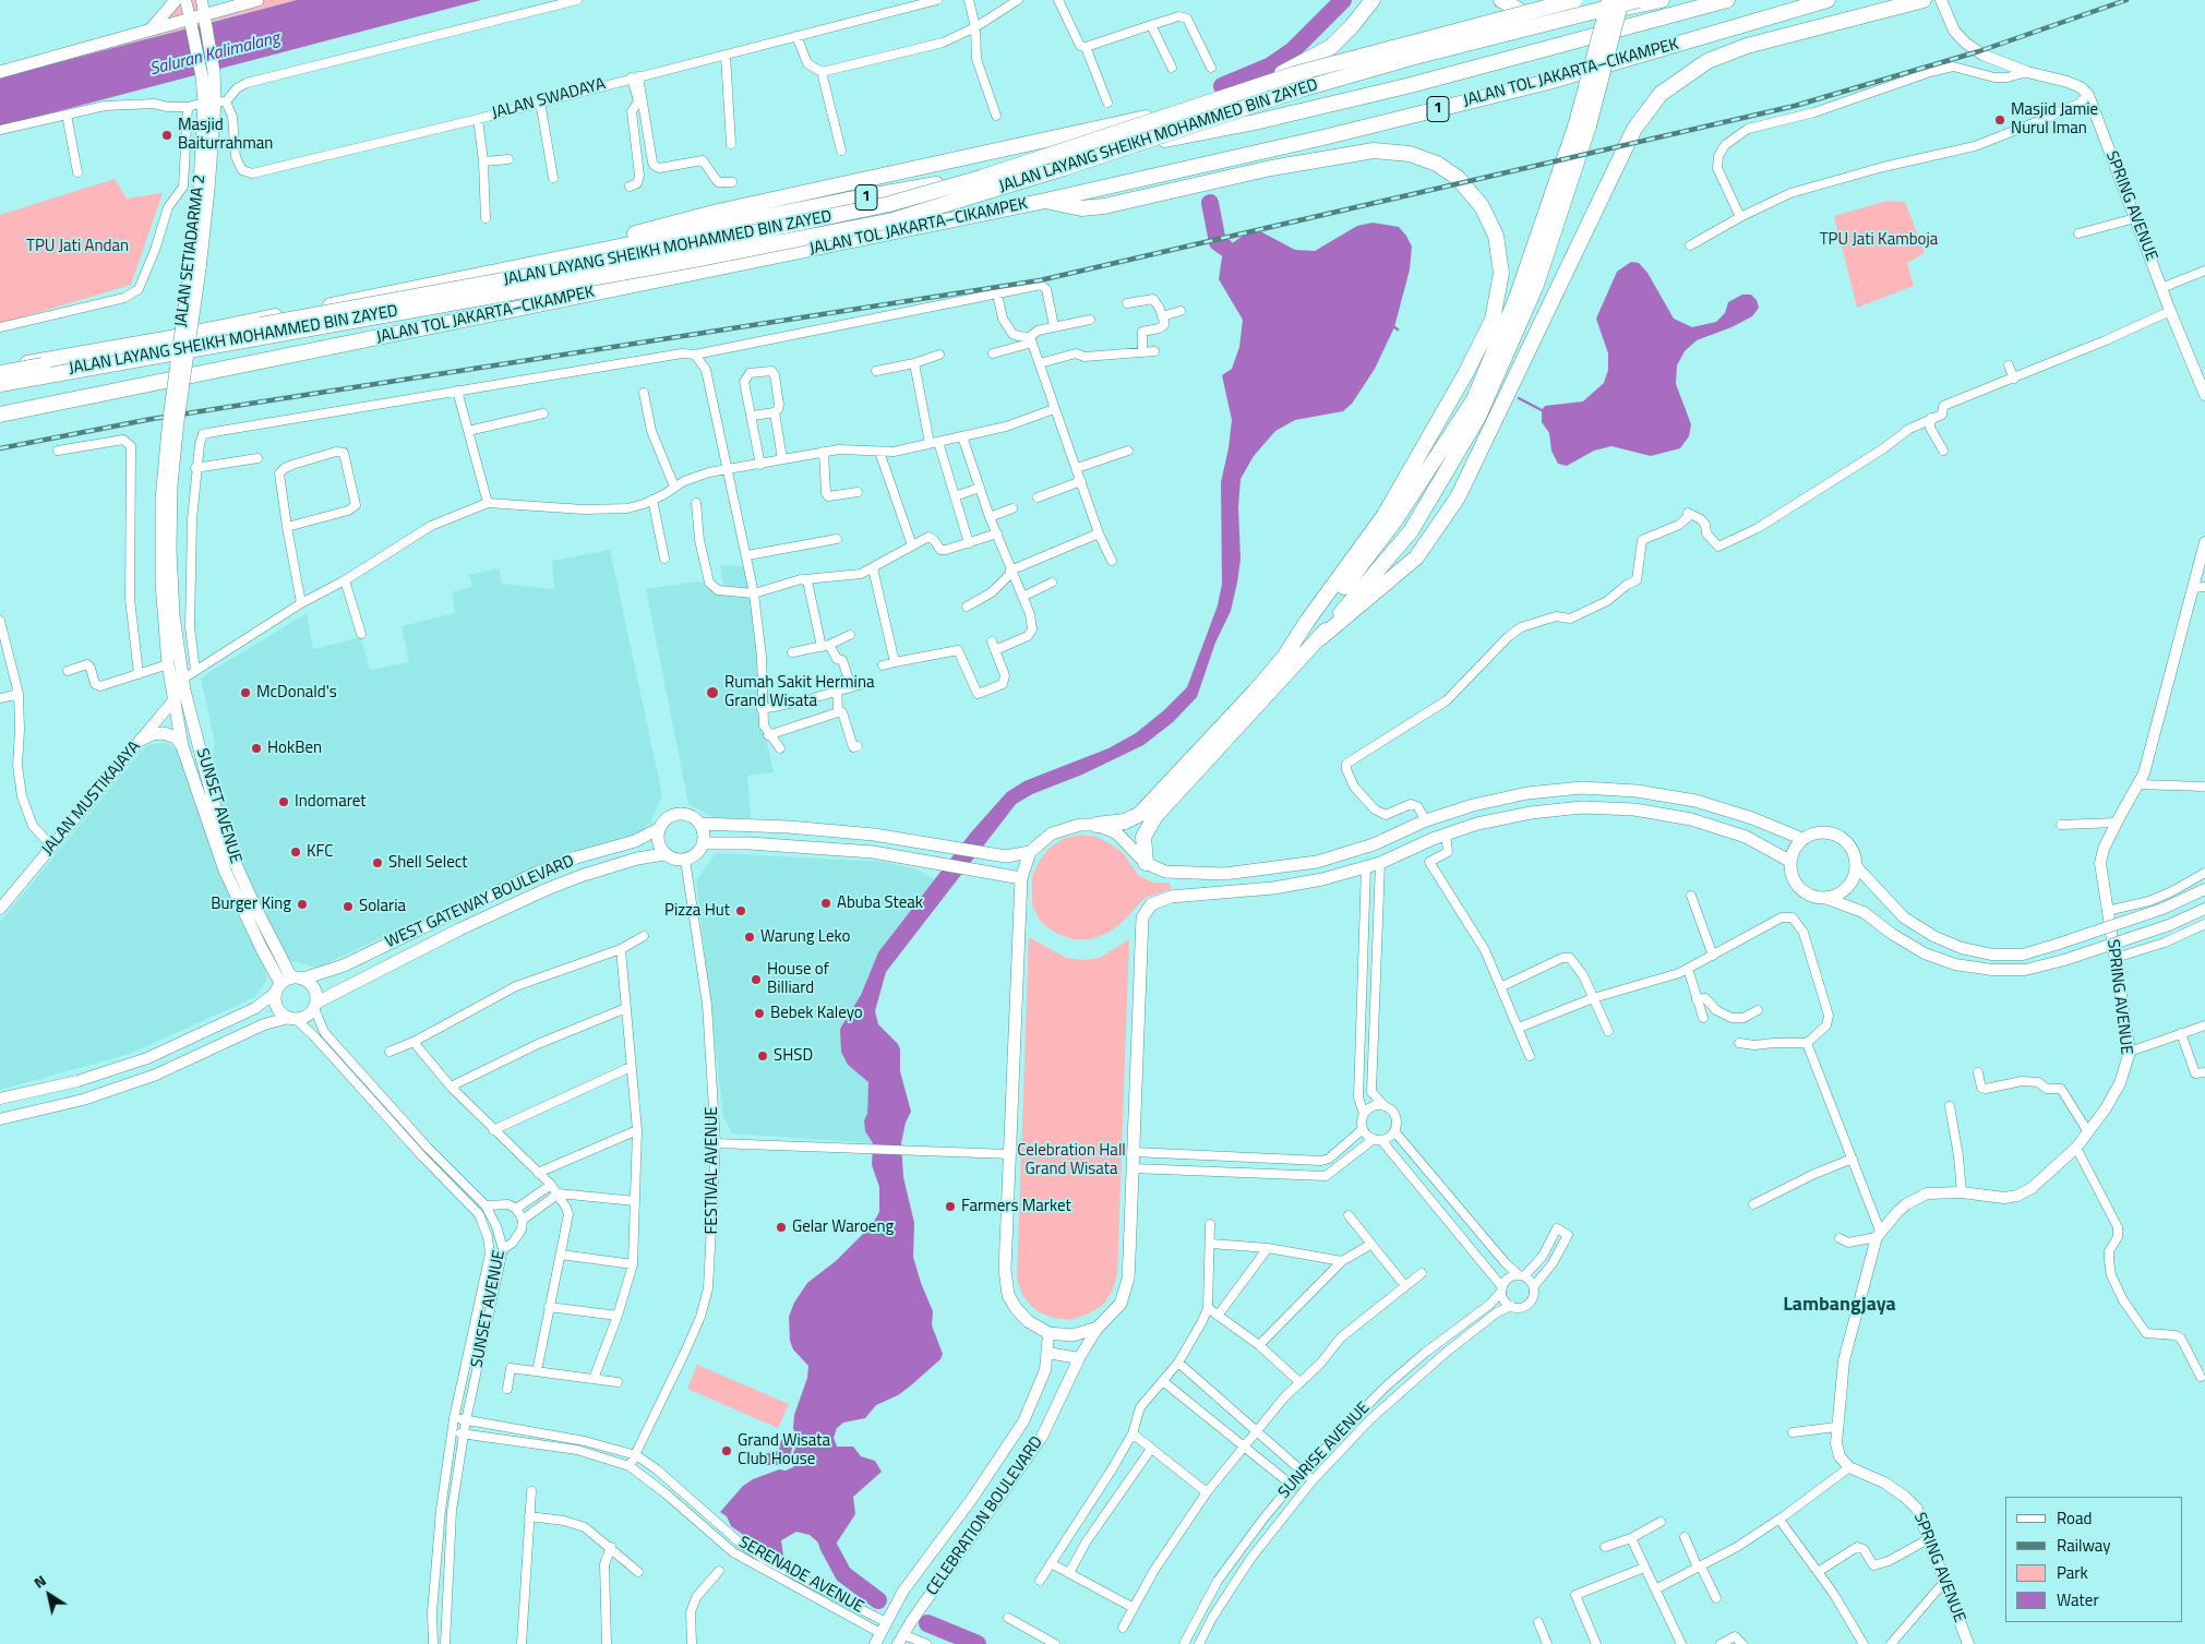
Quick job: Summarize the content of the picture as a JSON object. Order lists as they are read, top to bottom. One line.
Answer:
{"streets":{"highway":["JALAN TOL JAKARTA–CIKAMPEK","1","JALAN LAYANG SHEIKH MOHAMMED BIN ZAYED"],"main road":["JALAN SETIADARMA 2","SUNSET AVENUE","WEST GATEWAY BOULEVARD"],"street":["JALAN SWADAYA","SPRING AVENUE","JALAN MUSTIKAJAYA","FESTIVAL AVENUE","SUNRISE AVENUE","CELEBRATION BOULEVARD","SERENADE AVENUE"]},"crossings":[["JALAN SWADAYA","JALAN SETIADARMA 2"],["JALAN SETIADARMA 2","JALAN MUSTIKAJAYA"],["JALAN SETIADARMA 2","SUNSET AVENUE"],["JALAN MUSTIKAJAYA","SUNSET AVENUE"],["SUNSET AVENUE","WEST GATEWAY BOULEVARD"],["SUNSET AVENUE","SERENADE AVENUE"],["WEST GATEWAY BOULEVARD","FESTIVAL AVENUE"],["FESTIVAL AVENUE","SERENADE AVENUE"],["CELEBRATION BOULEVARD","SERENADE AVENUE"]],"districts":["Lambangjaya"],"water":["Saluran Kalimalang"],"parks":["TPU Jati Kamboja","TPU Jati Andan","Celebration Hall Grand Wisata"],"places":["Masjid Jamie Nurul Iman","Masjid Baiturrahman","McDonald's","Rumah Sakit Hermina Grand Wisata","HokBen","Indomaret","KFC","Shell Select","Abuba Steak","Burger King","Solaria","Pizza Hut","Warung Leko","House of Billiard","Bebek Kaleyo","SHSD","Farmers Market","Gelar Waroeng","Grand Wisata Club House"],"legend":["Road","Railway","Park","Water"],"north":"top left"}
